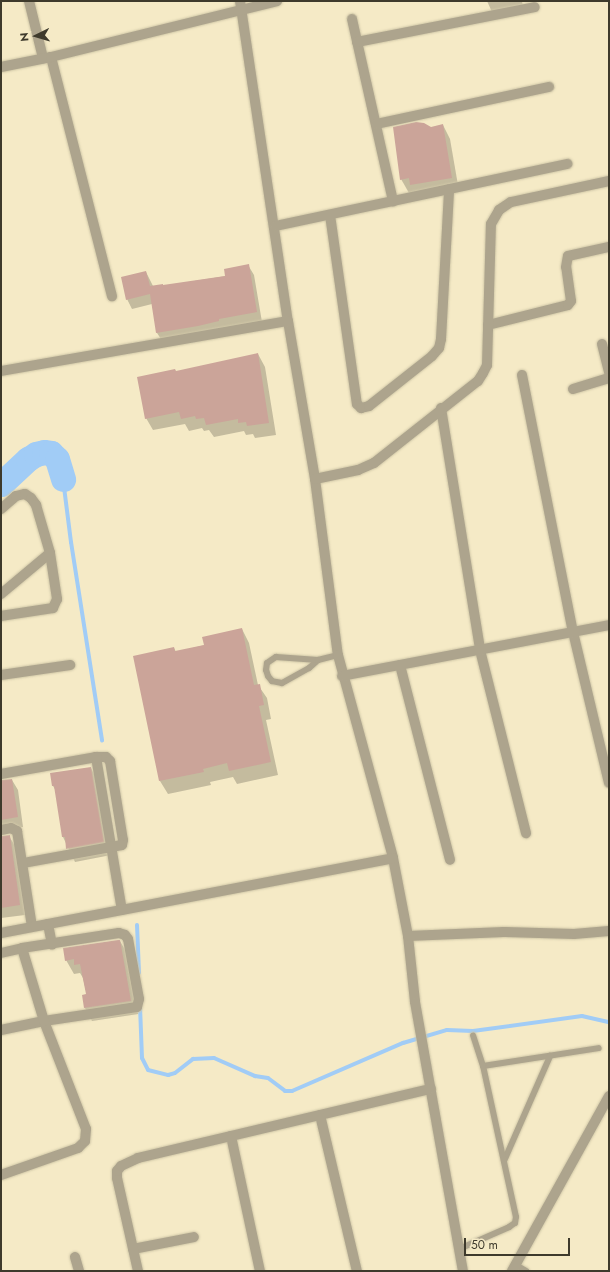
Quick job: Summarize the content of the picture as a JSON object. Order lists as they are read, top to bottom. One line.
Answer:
{"scale_bar":"50 m","north":"left"}
